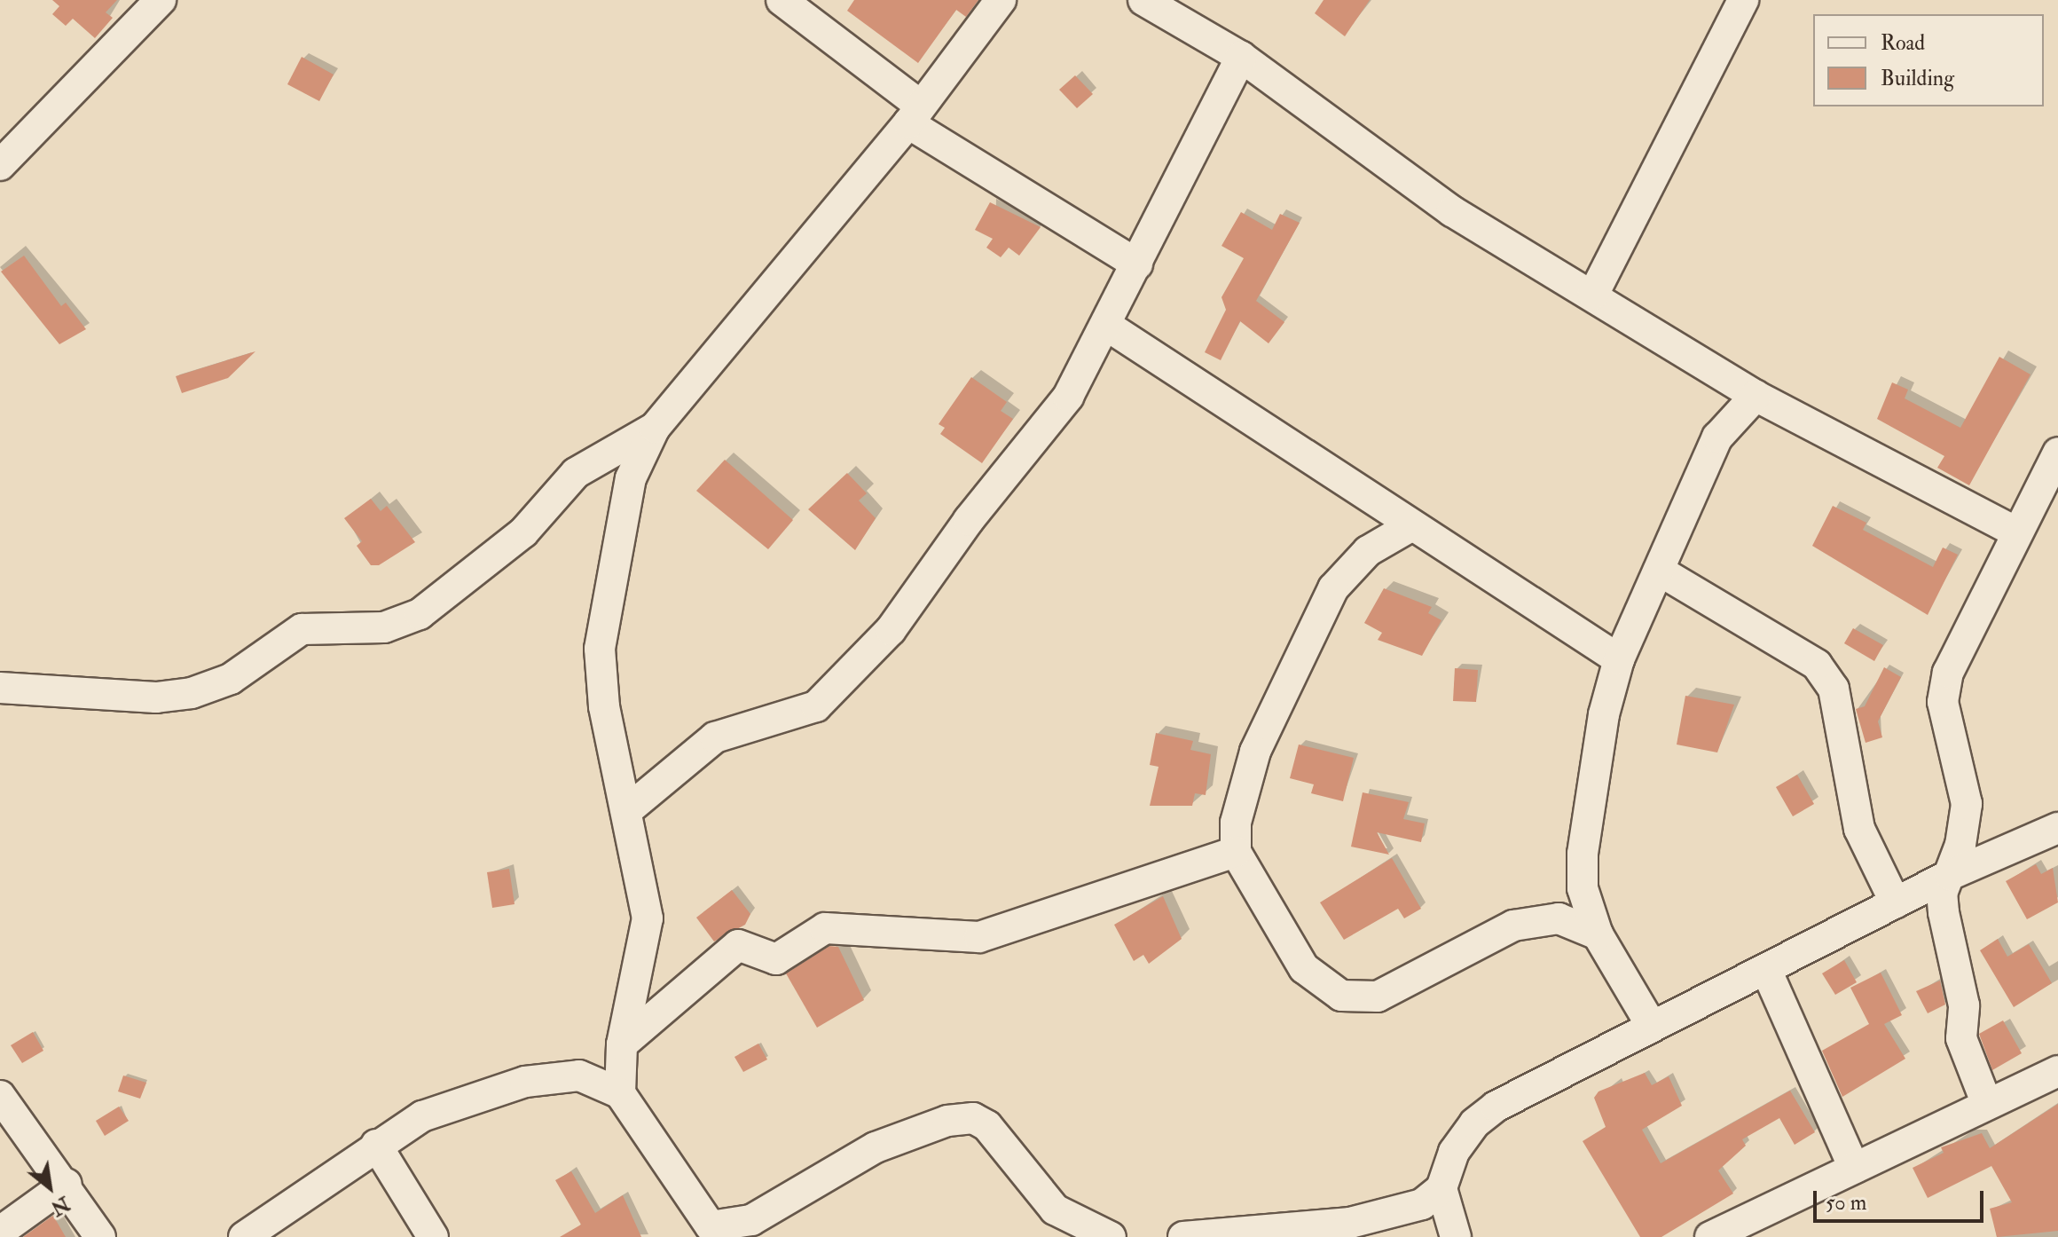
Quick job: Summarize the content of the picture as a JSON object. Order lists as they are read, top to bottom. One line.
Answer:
{"legend":["Road","Building"],"scale_bar":"50 m","north":"bottom right"}
